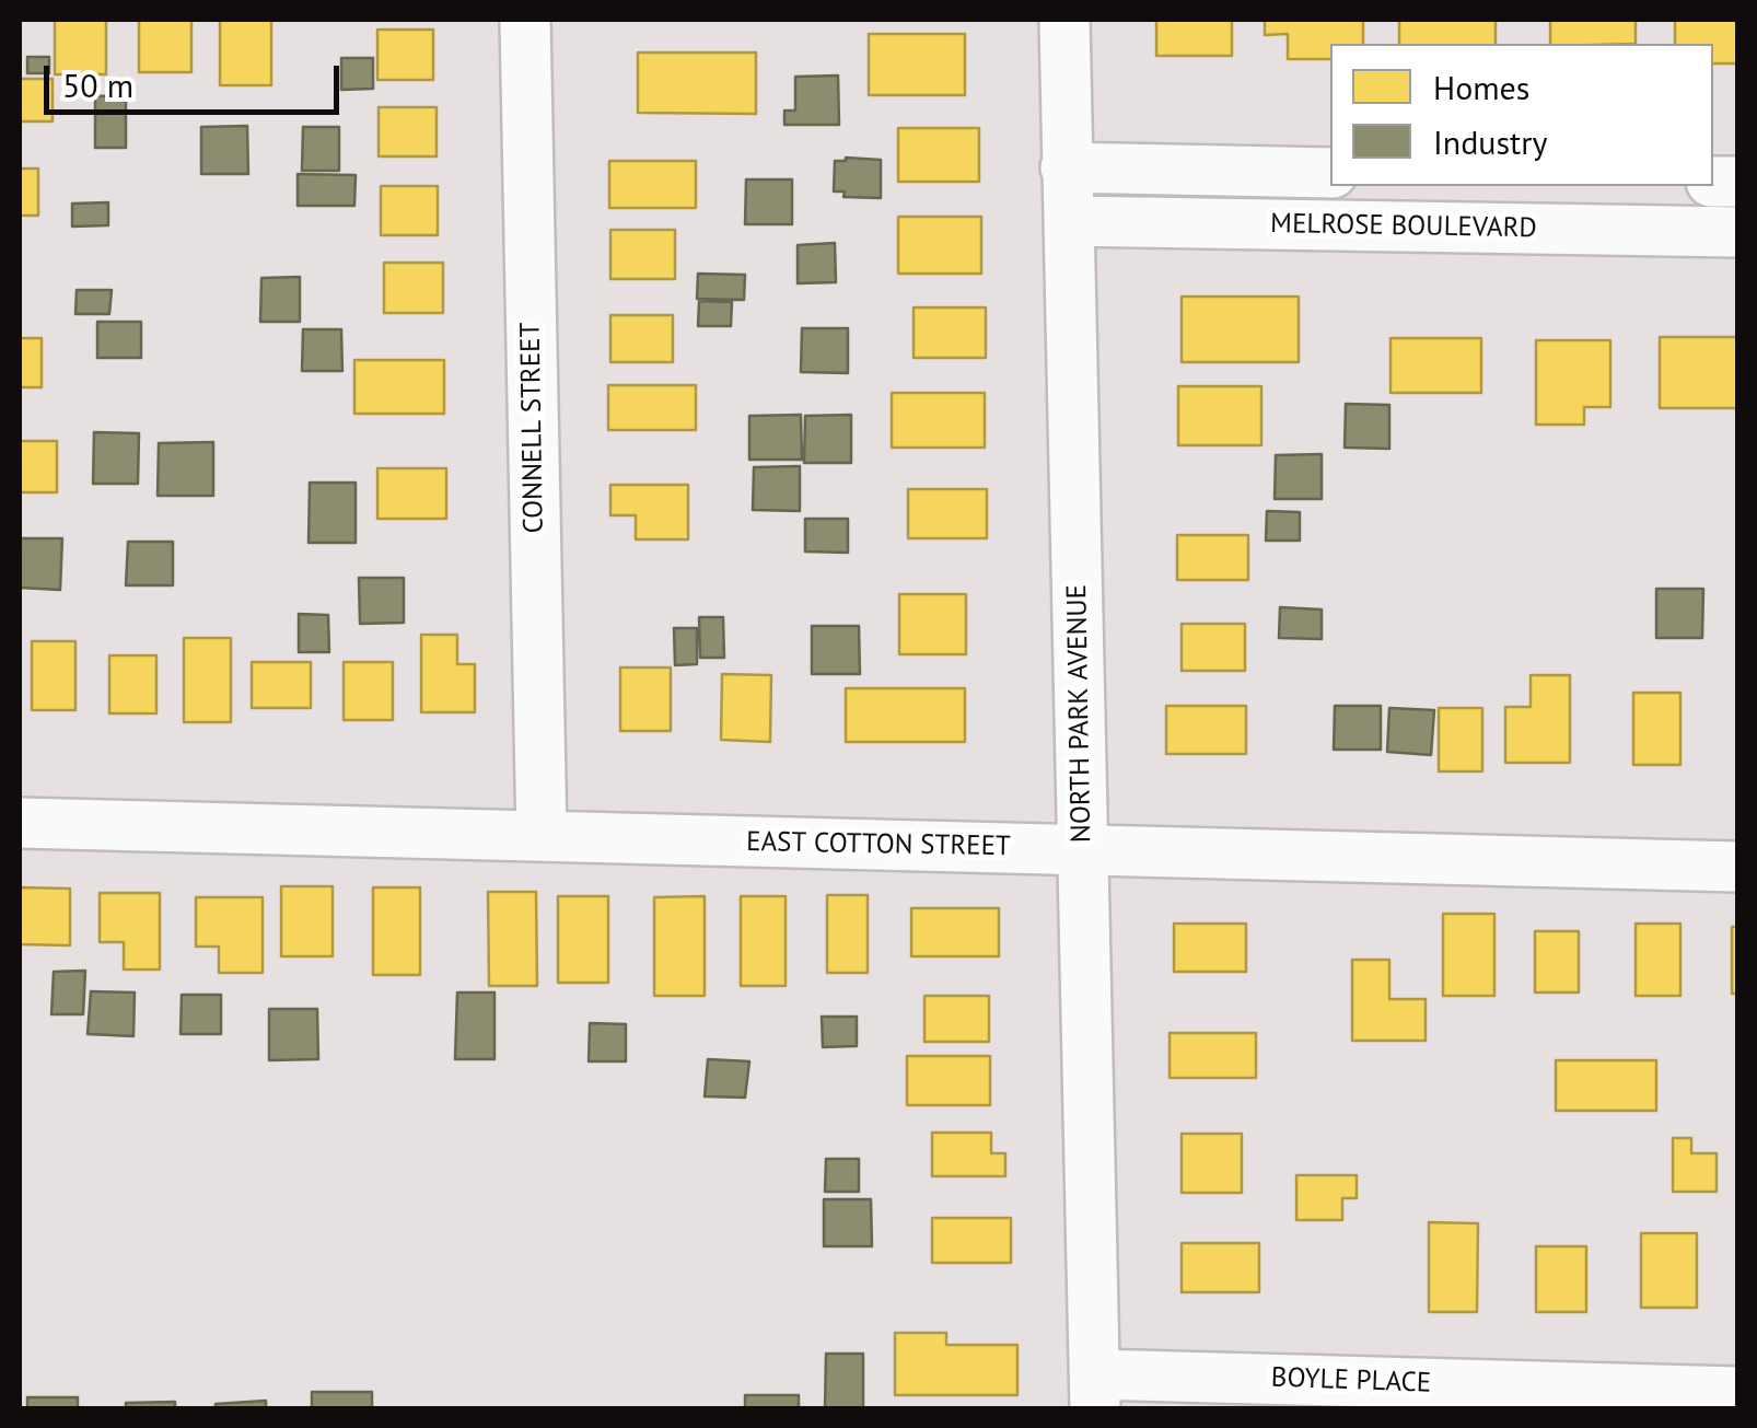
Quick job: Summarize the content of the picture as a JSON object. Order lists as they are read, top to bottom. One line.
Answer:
{"streets":{"street":["MELROSE BOULEVARD","CONNELL STREET","NORTH PARK AVENUE","EAST COTTON STREET","BOYLE PLACE"]},"crossings":[["MELROSE BOULEVARD","NORTH PARK AVENUE"],["CONNELL STREET","EAST COTTON STREET"],["NORTH PARK AVENUE","EAST COTTON STREET"],["NORTH PARK AVENUE","BOYLE PLACE"]],"legend":["Homes","Industry"],"scale_bar":"50 m"}
